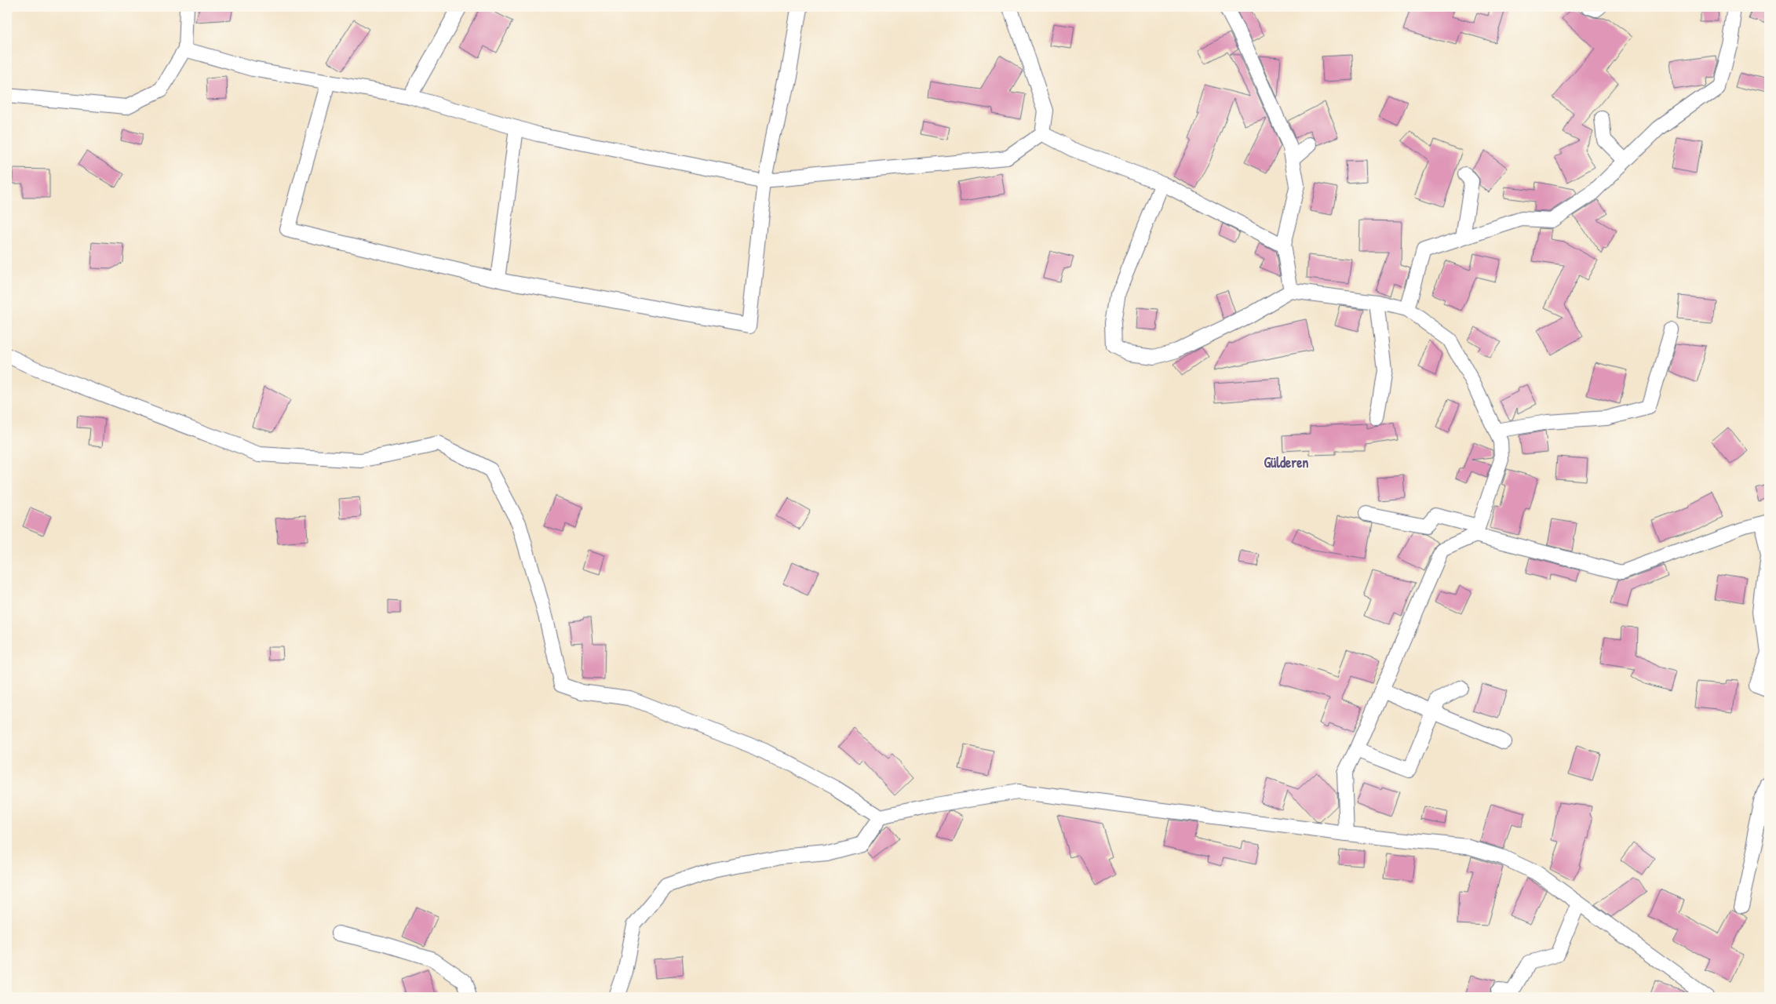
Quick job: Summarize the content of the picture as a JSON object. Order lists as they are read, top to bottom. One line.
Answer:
{"districts":["Gülderen"]}
